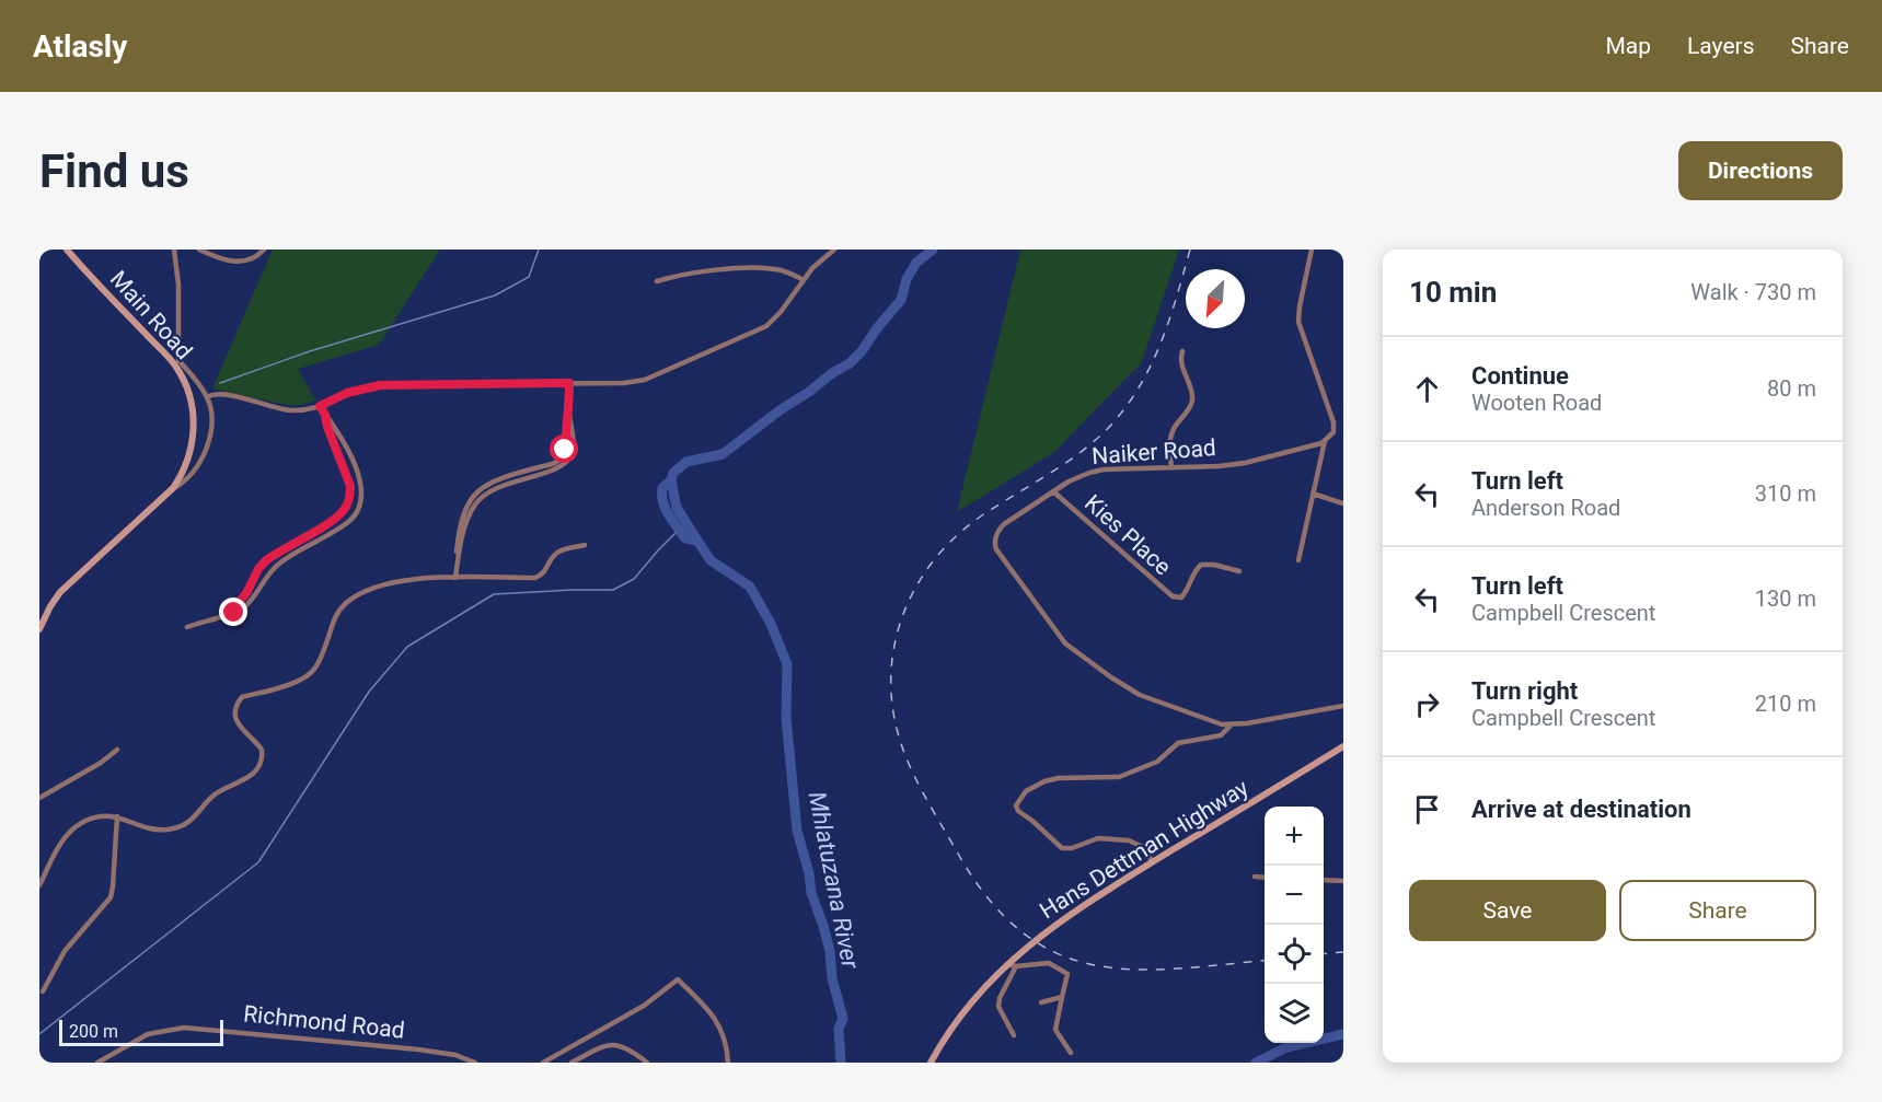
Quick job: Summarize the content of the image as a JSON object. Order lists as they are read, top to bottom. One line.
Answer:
{"streets":{"street":["Main Road","Naiker Road","Kies Place","Hans Dettman Highway","Richmond Road"]},"crossings":[["Naiker Road","Kies Place"]],"water":["Mhlatuzana River"],"scale_bar":"200 m","north":"bottom left","page":{"header":"Atlasly","nav":["Map","Layers","Share"],"buttons":["Directions",["Save","Share"]],"title":"Find us","heading":["10 min","Walk · 730 m"],"list":[["Continue","Wooten Road","80 m"],["Turn left","Anderson Road","310 m"],["Turn left","Campbell Crescent","130 m"],["Turn right","Campbell Crescent","210 m"],"Arrive at destination"],"map_buttons":["+","−"],"scale":"200 m"}}
